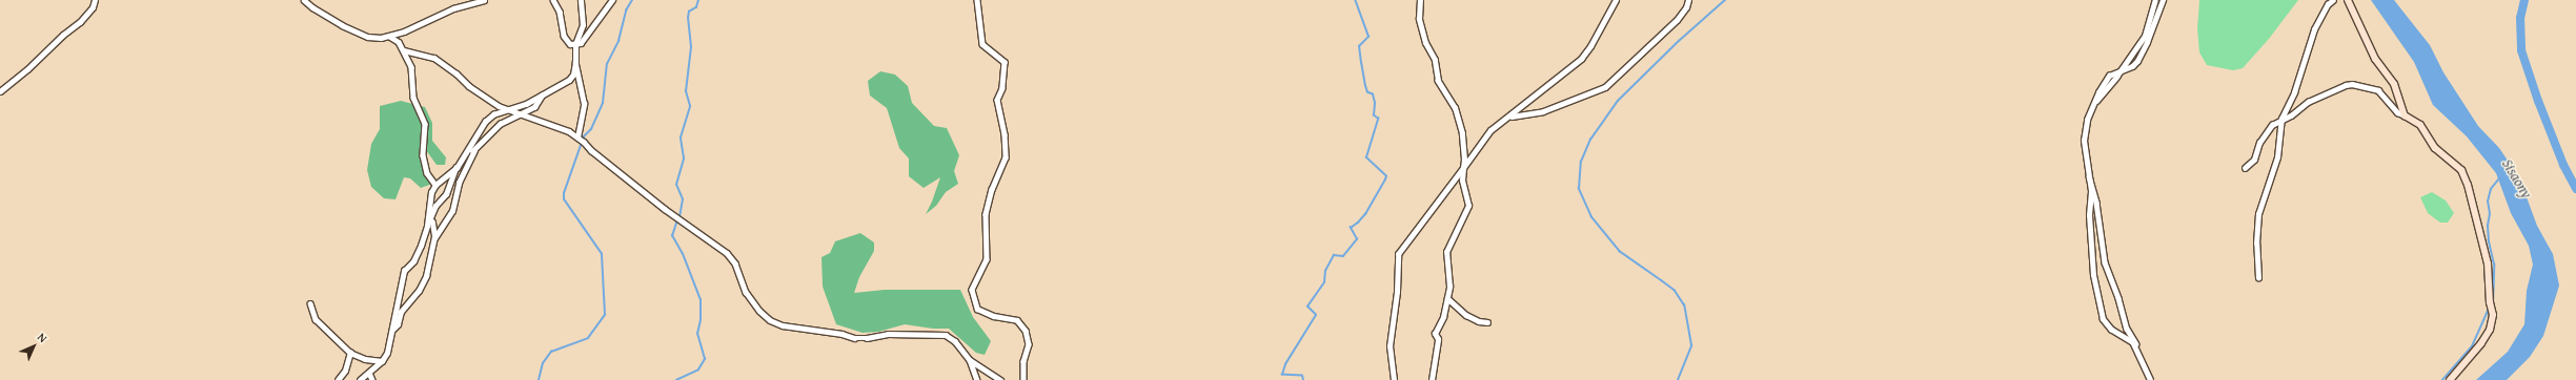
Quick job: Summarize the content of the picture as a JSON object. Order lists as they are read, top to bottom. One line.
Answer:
{"water":["Sisaony"],"north":"top right"}
